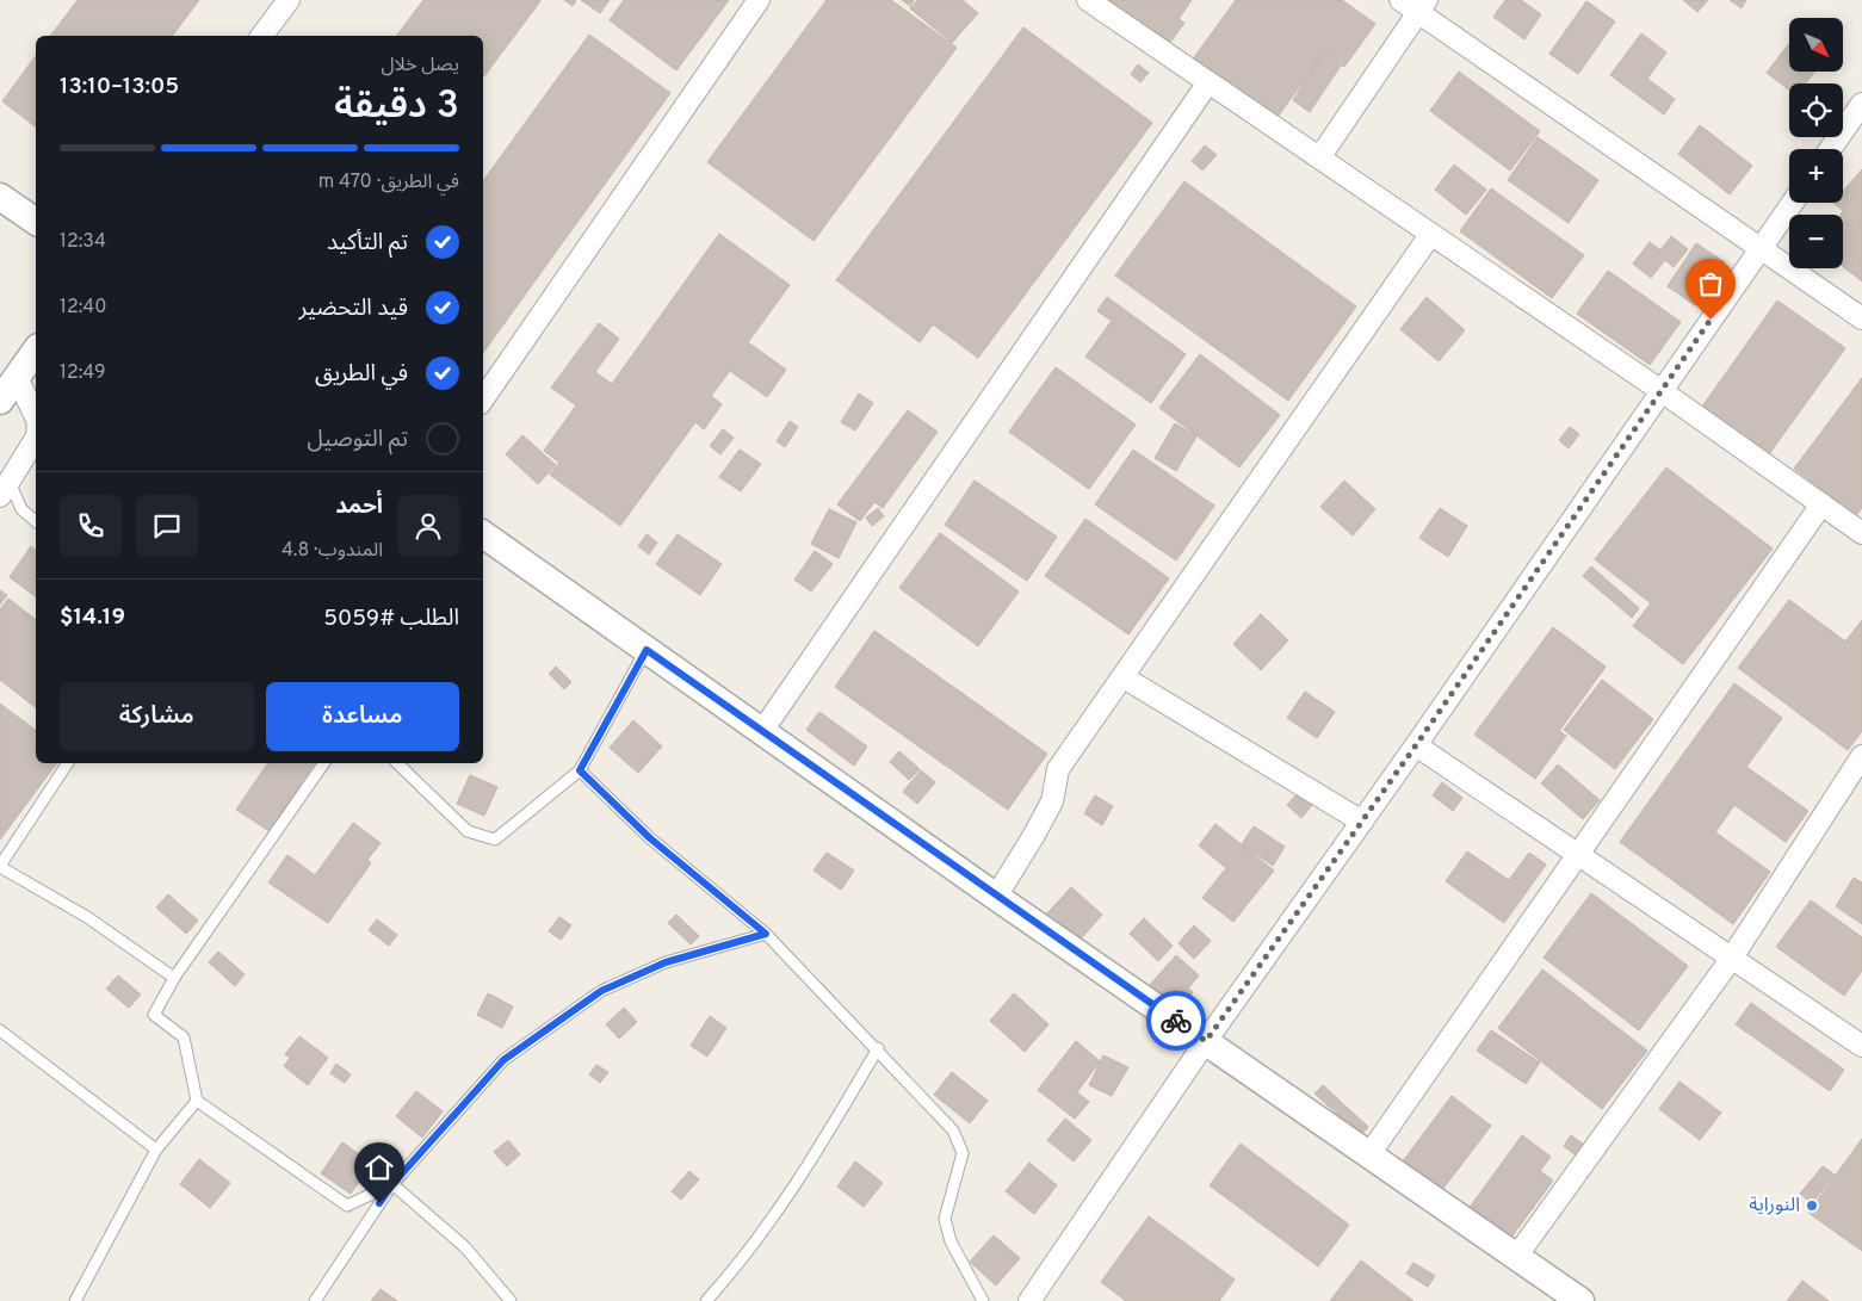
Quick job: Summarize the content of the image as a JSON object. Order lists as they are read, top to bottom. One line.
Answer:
{"places":["النوراية"],"north":"bottom right","page":{"map_buttons":["+","−"],"heading":["3 دقيقة","يصل خلال","13:05–13:10"],"panel":["أحمد","المندوب · 4.8","الطلب #5059","$14.19"],"bar":"في الطريق · 470 m","list":[["تم التأكيد","12:34"],["قيد التحضير","12:40"],["في الطريق","12:49"],"تم التوصيل"],"buttons":["مساعدة","مشاركة"]}}
